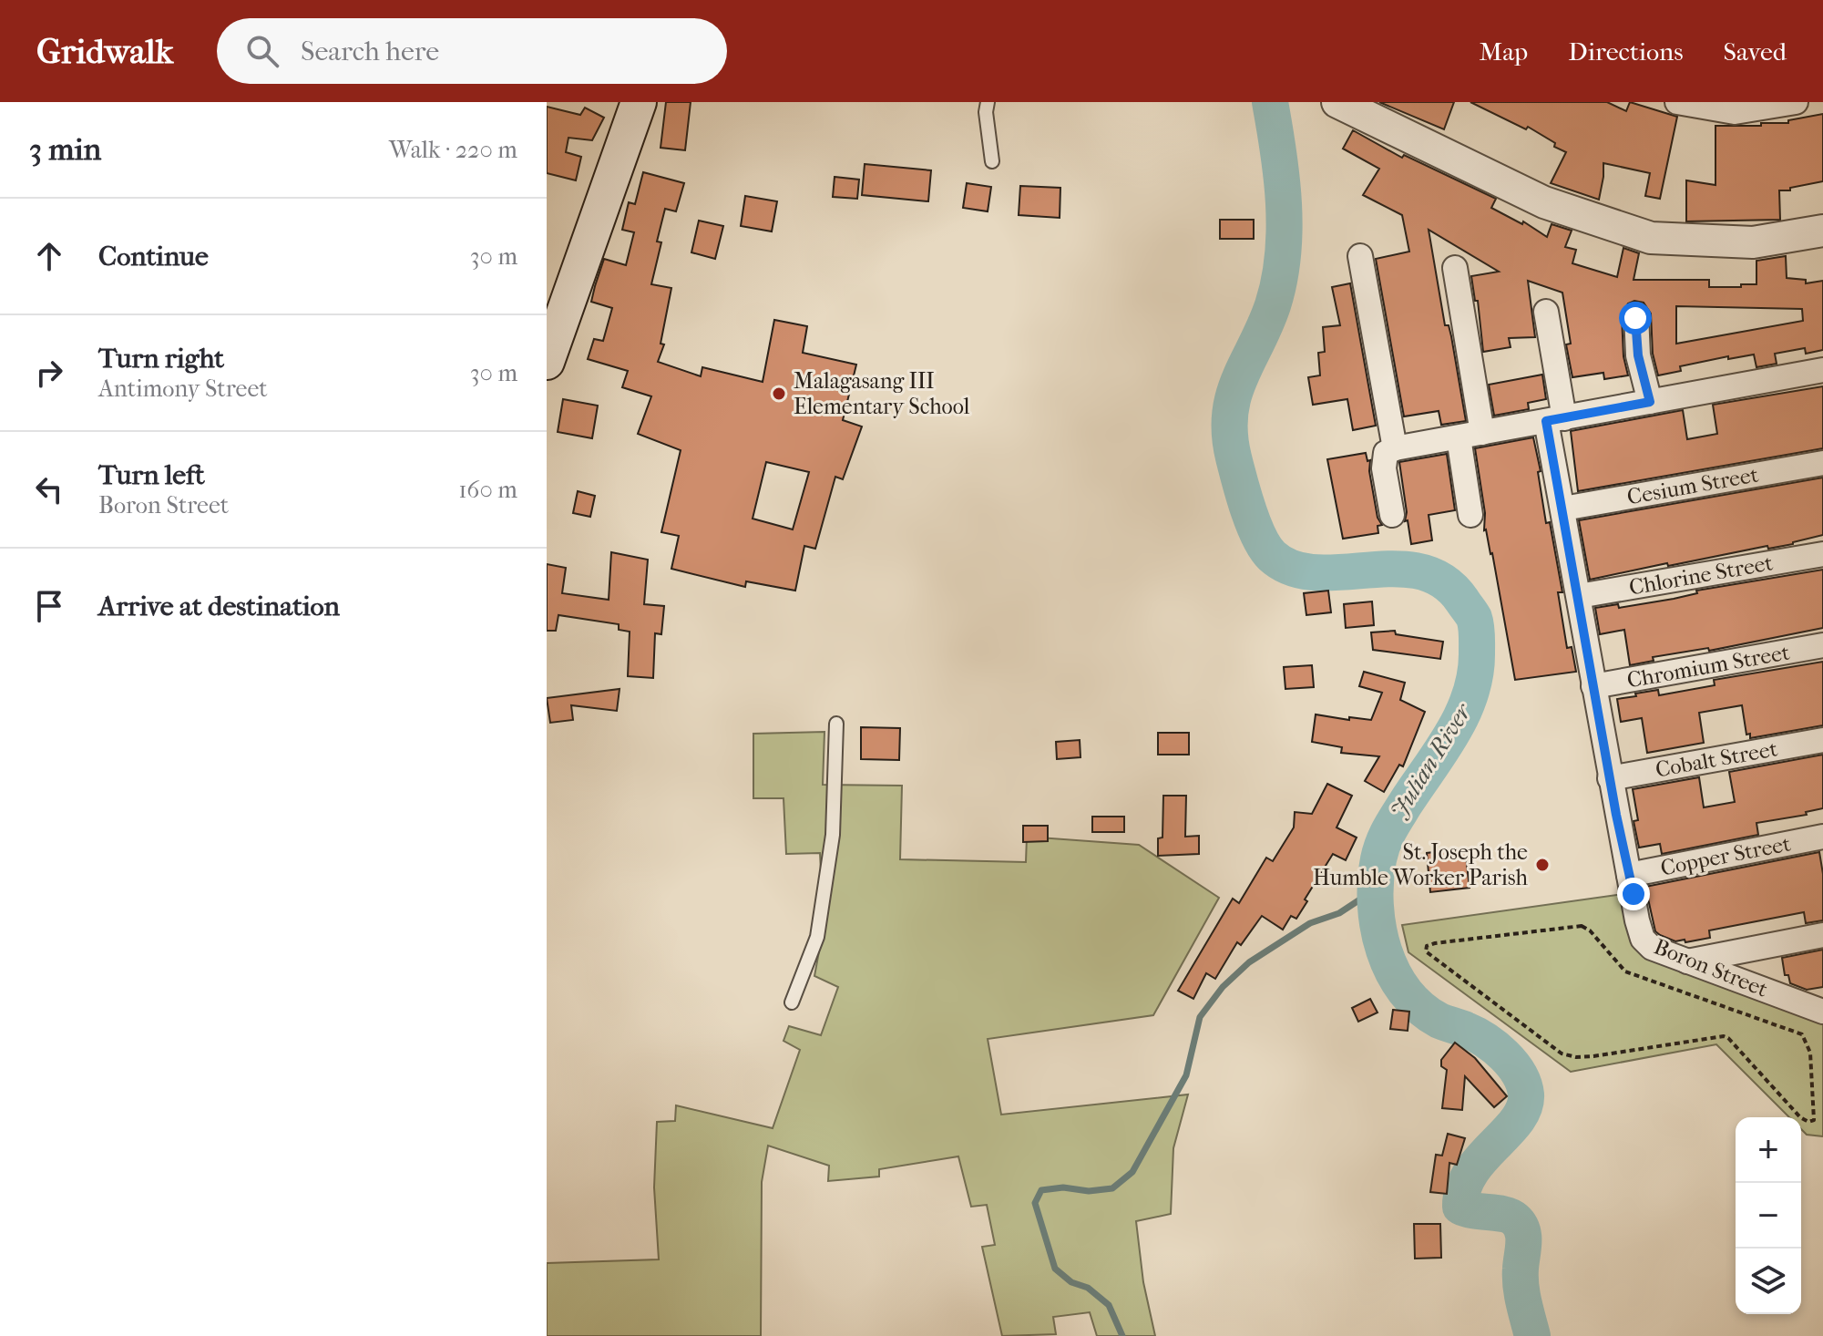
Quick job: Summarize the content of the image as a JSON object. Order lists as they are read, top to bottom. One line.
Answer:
{"streets":{"street":["Cesium Street","Chlorine Street","Chromium Street","Cobalt Street","Copper Street","Boron Street"]},"crossings":[["Cesium Street","Boron Street"],["Chlorine Street","Boron Street"],["Chromium Street","Boron Street"],["Cobalt Street","Boron Street"],["Copper Street","Boron Street"]],"water":["Julian River"],"places":["Malagasang III Elementary School","St. Joseph the Humble Worker Parish"],"page":{"header":"Gridwalk","search":"Search here","nav":["Map","Directions","Saved"],"heading":["3 min","Walk · 220 m"],"list":[["Continue","30 m"],["Turn right","Antimony Street","30 m"],["Turn left","Boron Street","160 m"],"Arrive at destination"],"map_buttons":["+","−"]}}
